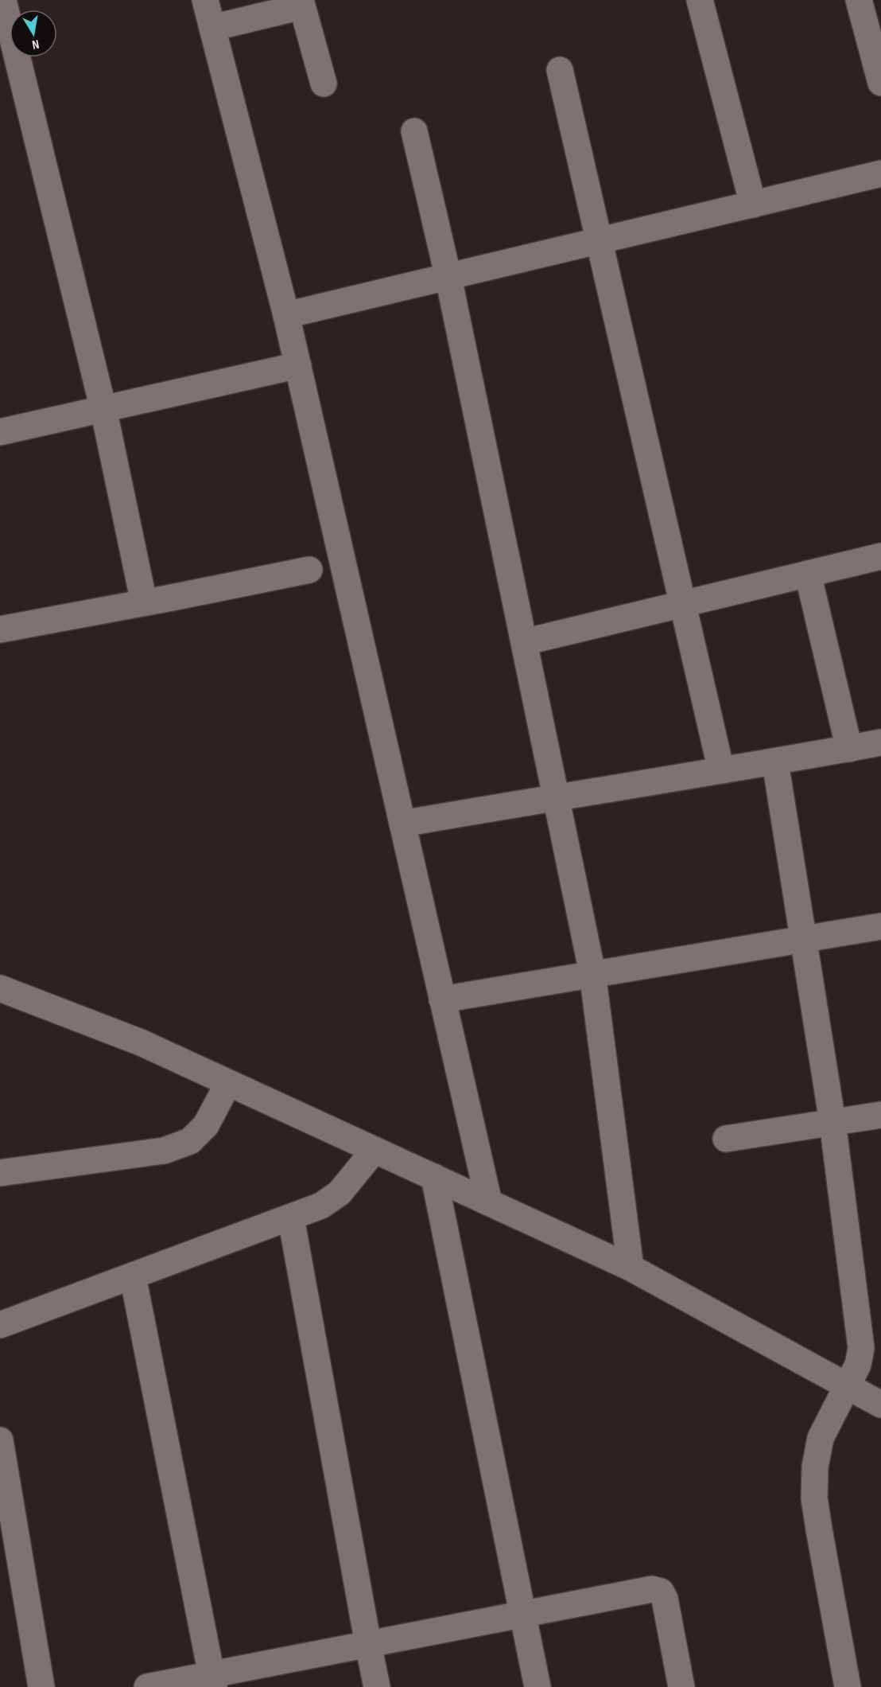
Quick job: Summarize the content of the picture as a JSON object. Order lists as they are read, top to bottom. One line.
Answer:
{"north":"bottom"}
